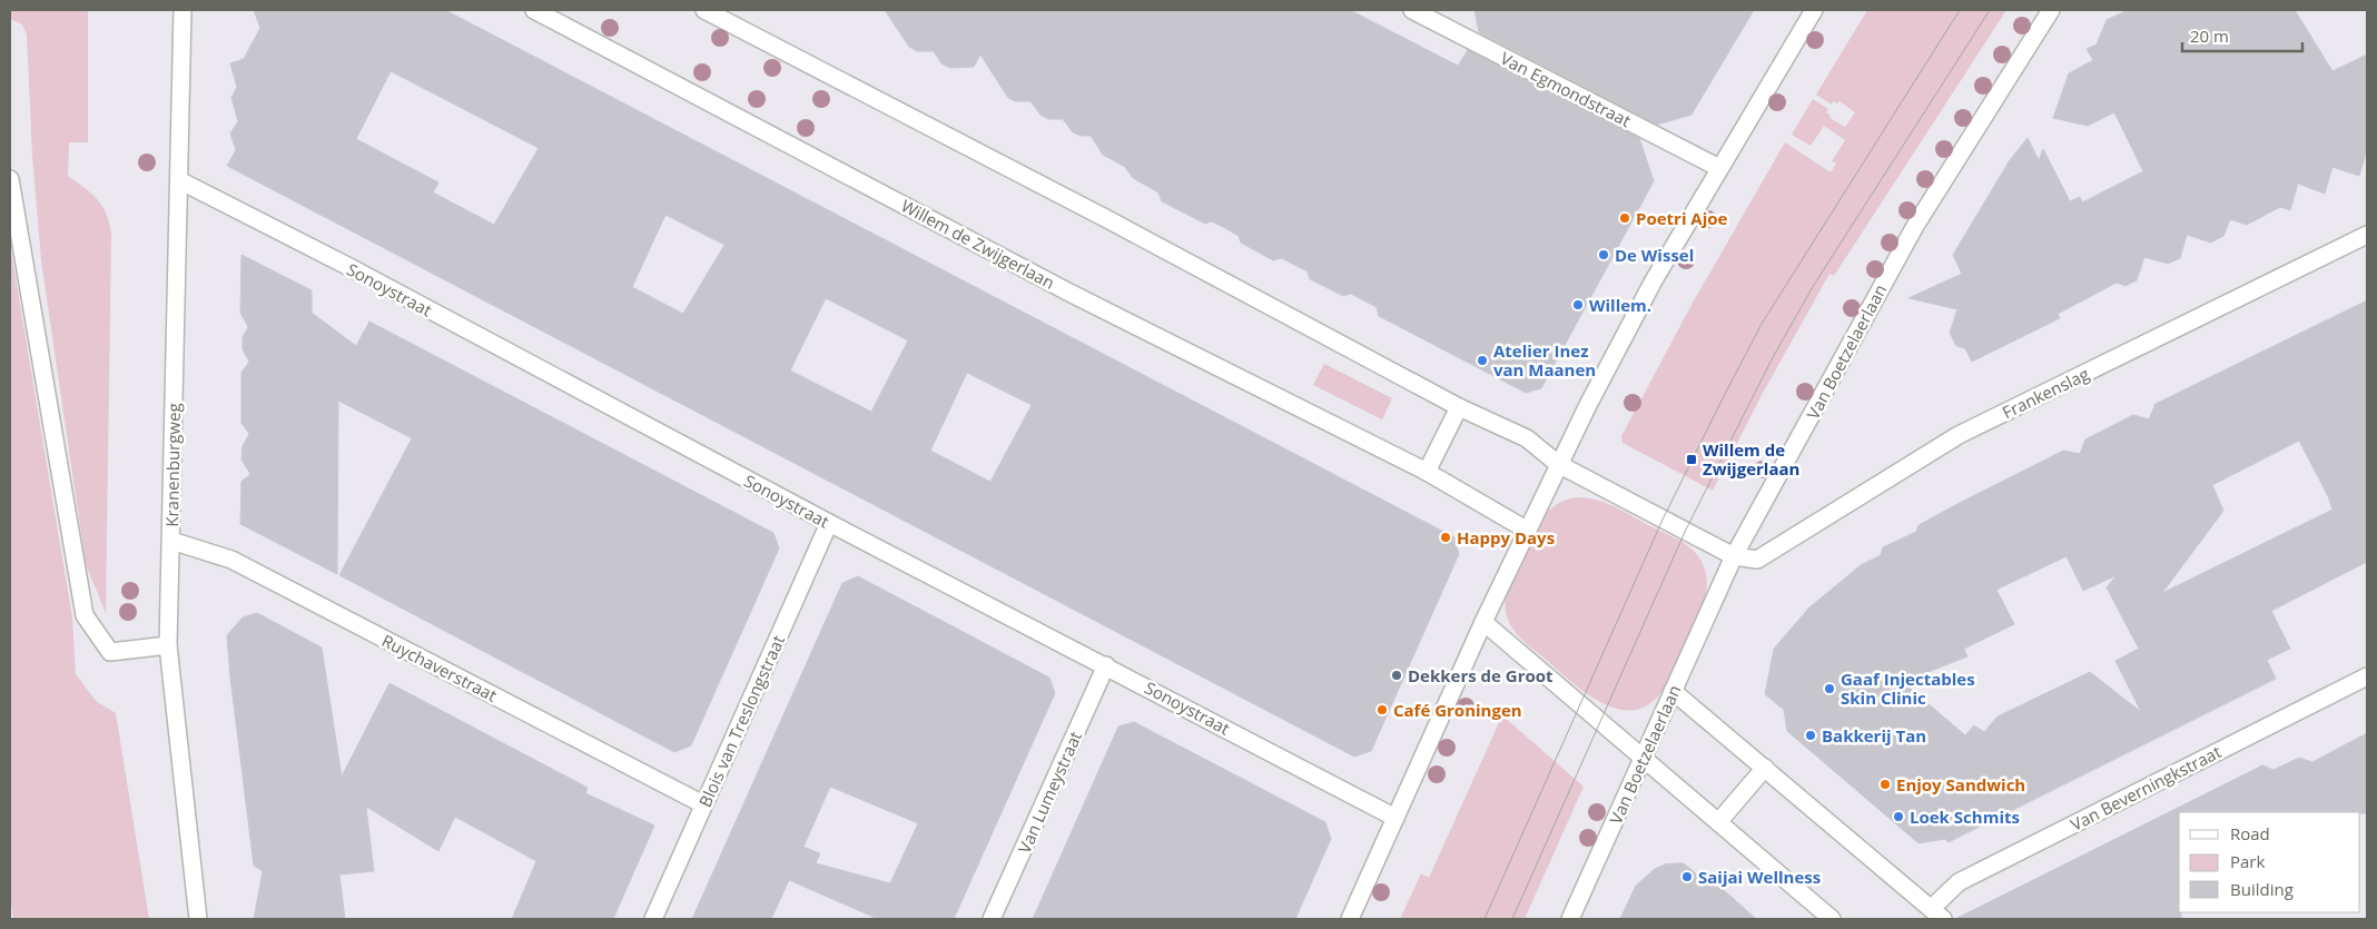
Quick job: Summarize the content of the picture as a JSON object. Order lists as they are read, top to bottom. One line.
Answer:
{"streets":{"street":["Van Egmondstraat","Willem de Zwijgerlaan","Sonoystraat","Van Boetzelaerlaan","Frankenslag","Kranenburgweg","Ruychaverstraat","Blois van Treslongstraat","Van Beverningkstraat","Van Lumeystraat"]},"crossings":[["Sonoystraat","Kranenburgweg"],["Sonoystraat","Blois van Treslongstraat"],["Sonoystraat","Van Lumeystraat"],["Van Boetzelaerlaan","Frankenslag"],["Kranenburgweg","Ruychaverstraat"],["Ruychaverstraat","Blois van Treslongstraat"]],"places":{"other":["Poetri Ajoe","De Wissel","Willem.","Atelier Inez van Maanen","Happy Days","Dekkers de Groot","Gaaf Injectables Skin Clinic","Café Groningen","Bakkerij Tan","Enjoy Sandwich","Loek Schmits","Saijai Wellness"],"transit":["Willem de Zwijgerlaan"]},"legend":["Road","Park","Building"],"scale_bar":"20 m"}
